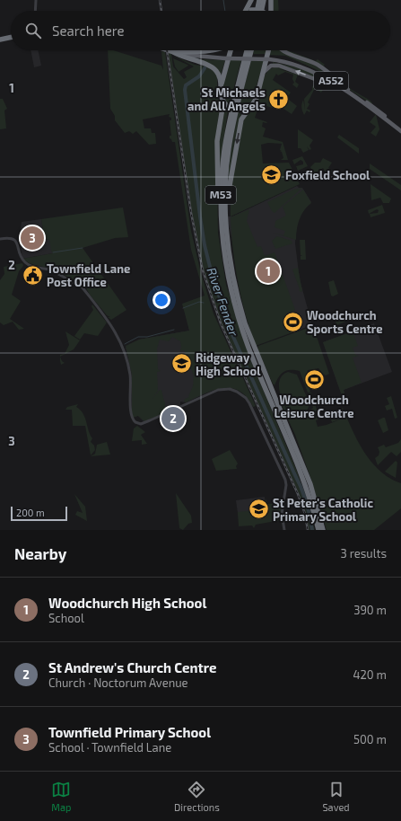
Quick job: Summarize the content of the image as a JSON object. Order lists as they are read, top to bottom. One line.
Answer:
{"streets":{"highway":["A552","M53"]},"water":["River Fender"],"places":{"church":["St Michaels and All Angels"],"school or university":["Foxfield School","Ridgeway High School","St Peter's Catholic Primary School"],"public building":["Townfield Lane Post Office"],"sports":["Woodchurch Sports Centre","Woodchurch Leisure Centre"]},"scale_bar":"200 m","page":{"search":"Search here","pins":["3","1","2"],"scale":"200 m","heading":["Nearby","3 results"],"list":[{"mark":"1","name":"Woodchurch High School","note":"School","value":"390 m"},{"mark":"2","name":"St Andrew's Church Centre","note":"Church · Noctorum Avenue","value":"420 m"},{"mark":"3","name":"Townfield Primary School","note":"School · Townfield Lane","value":"500 m"}],"nav":["Map","Directions","Saved"]},"grid":{"rows":["1","2","3"]}}
